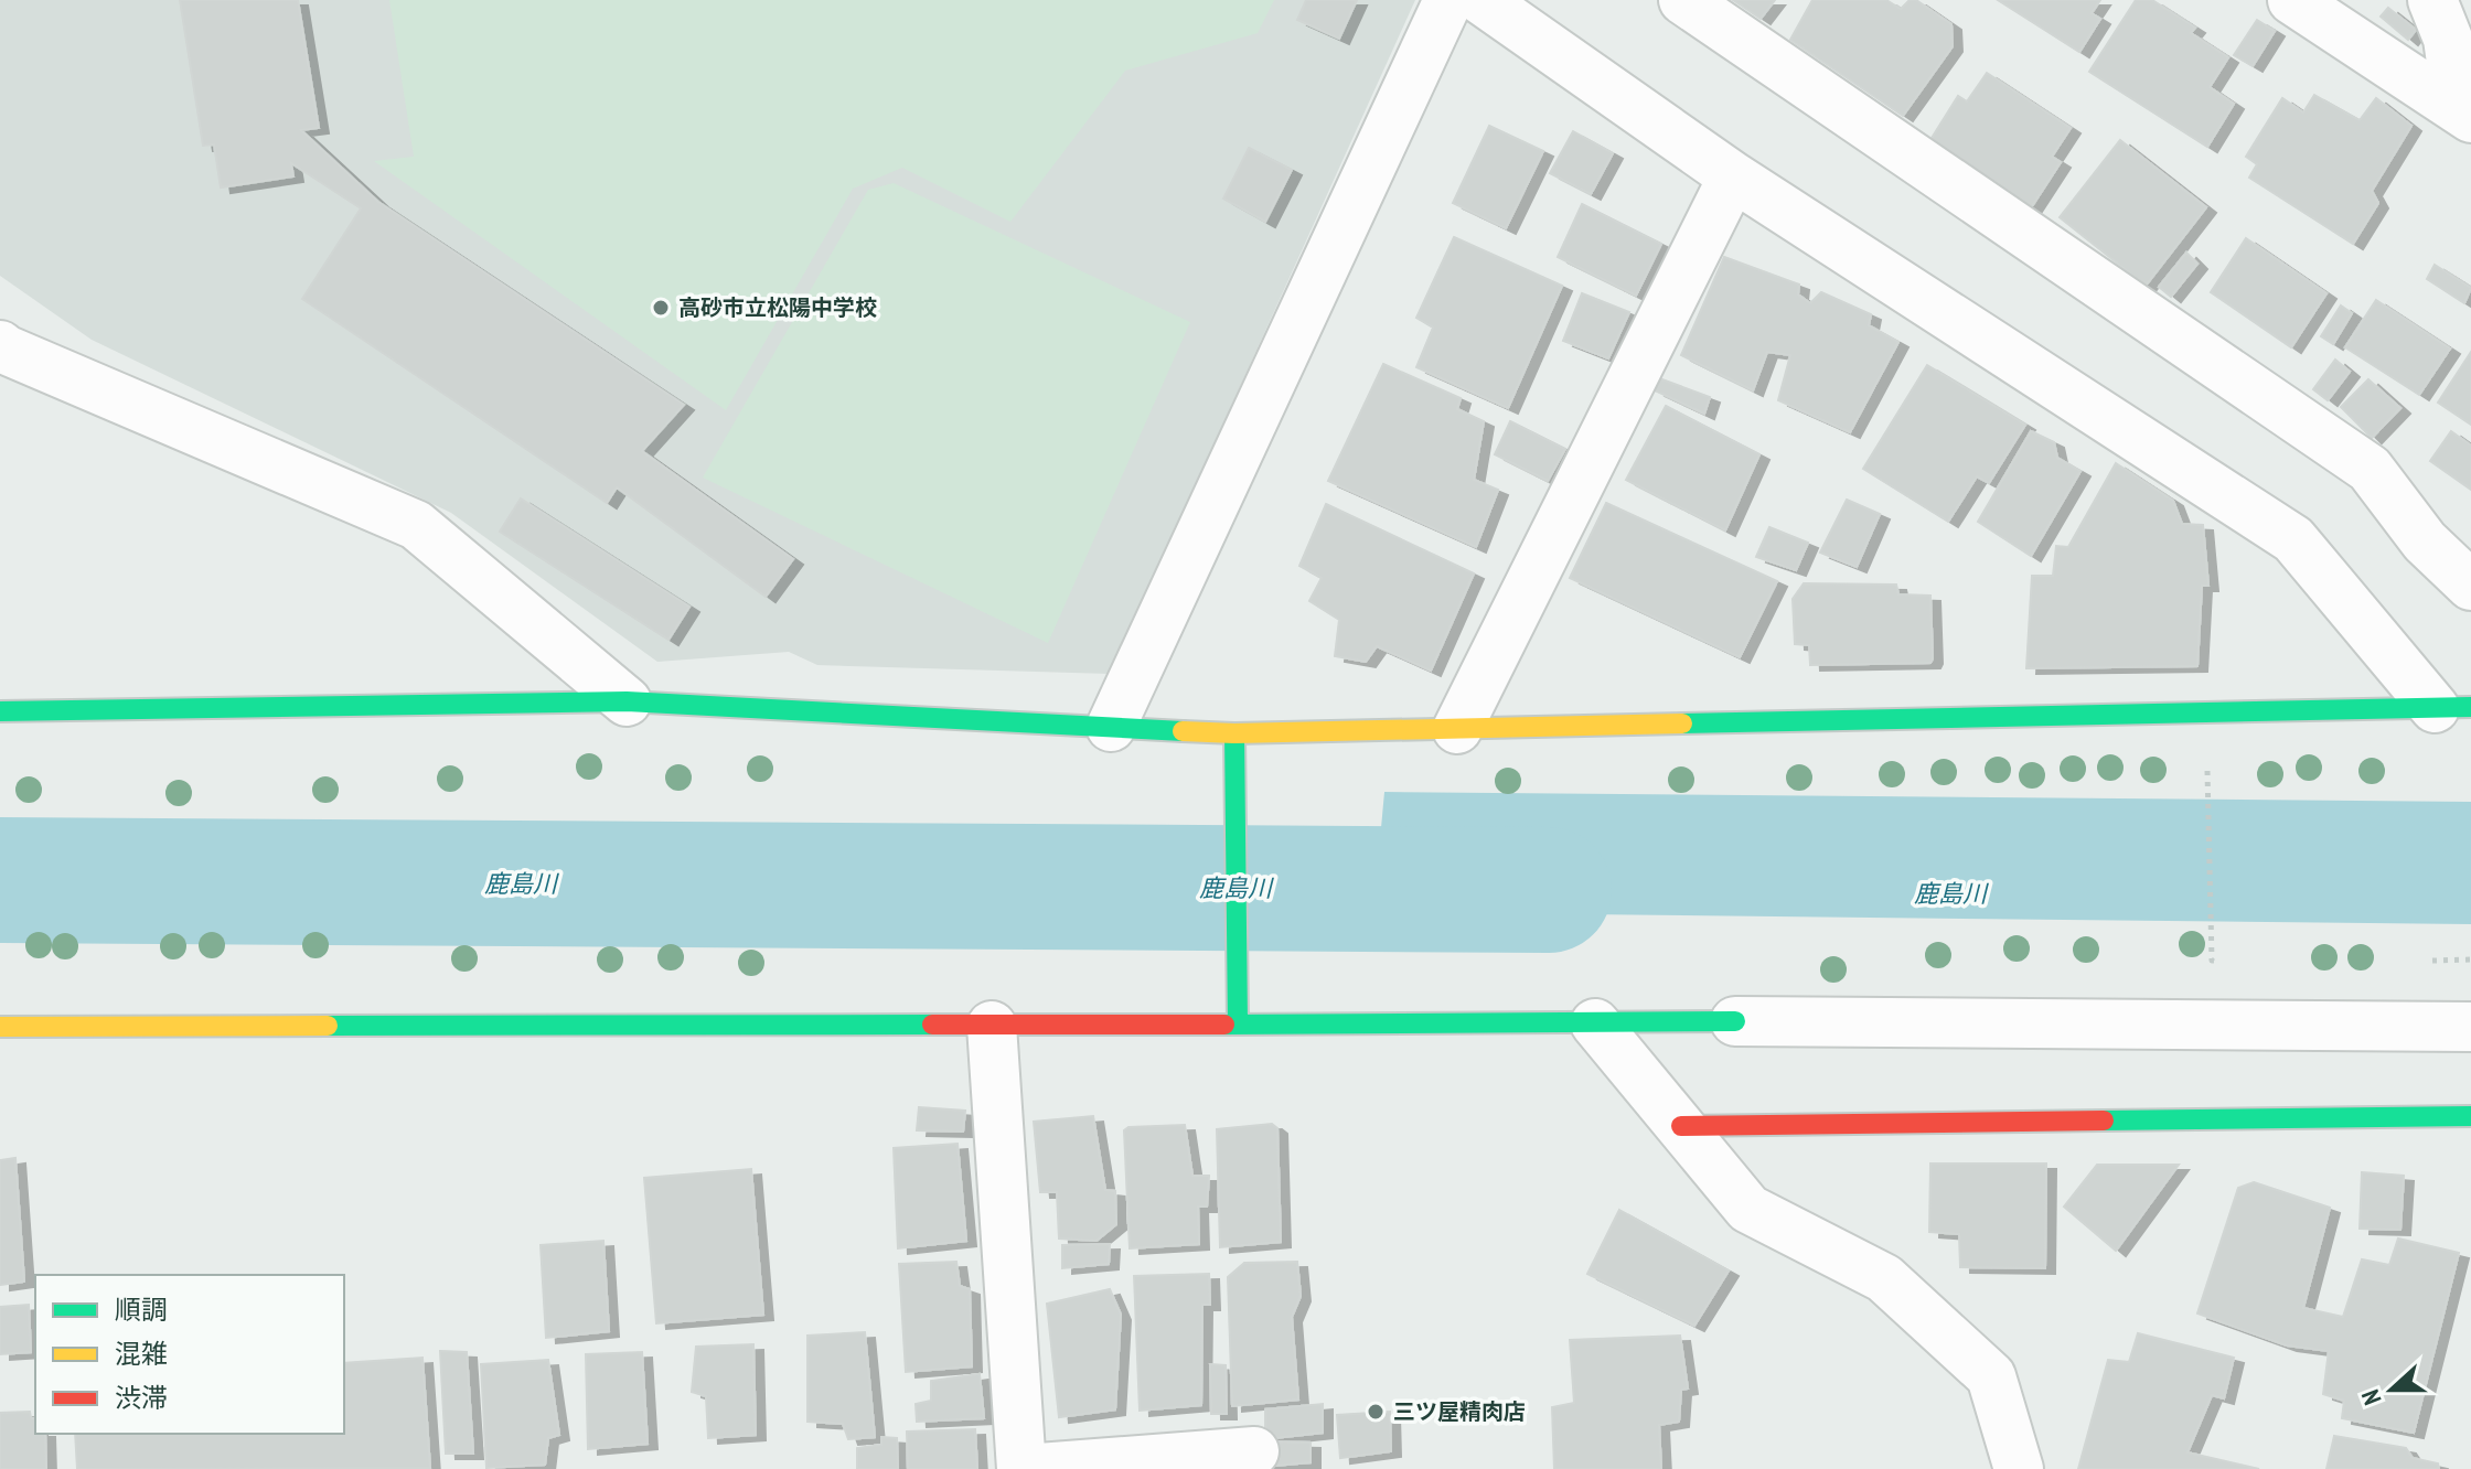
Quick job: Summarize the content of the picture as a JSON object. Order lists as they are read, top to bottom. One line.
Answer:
{"water":["鹿島川"],"places":["高砂市立松陽中学校","三ツ屋精肉店"],"legend":["順調","混雑","渋滞"],"north":"left"}
